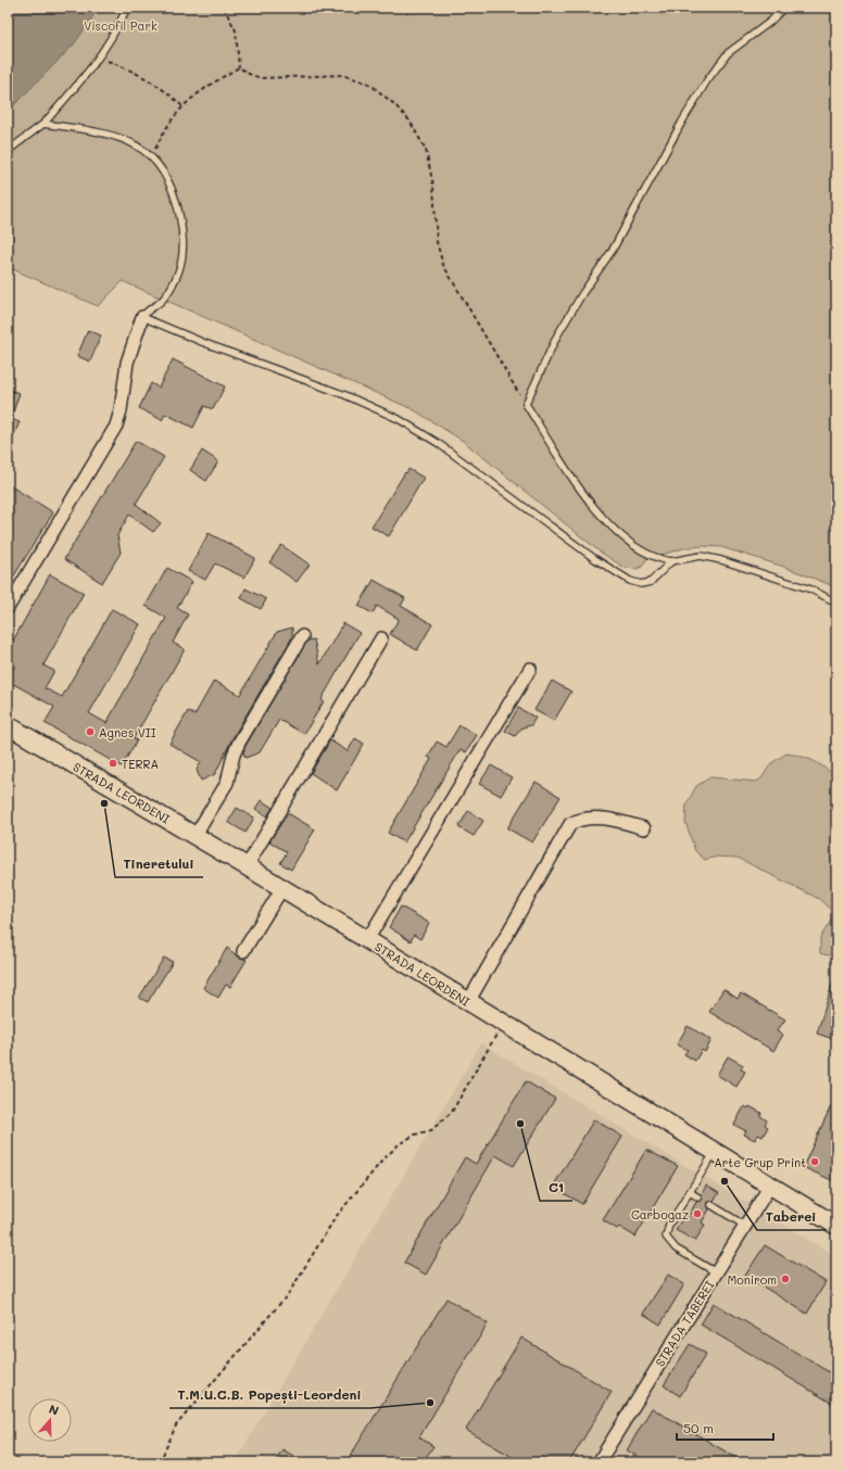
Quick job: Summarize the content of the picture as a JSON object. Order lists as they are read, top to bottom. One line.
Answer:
{"streets":{"main road":["STRADA LEORDENI"],"street":["STRADA TABEREI"]},"crossings":[["STRADA LEORDENI","STRADA TABEREI"]],"parks":["Viscofil Park"],"places":["Agnes VII","TERRA","Tineretului","C1","Arte Grup Print","Taberei","Carbogaz","Monirom","T.M.U.C.B. Popești-Leordeni"],"scale_bar":"50 m","north":"top"}
